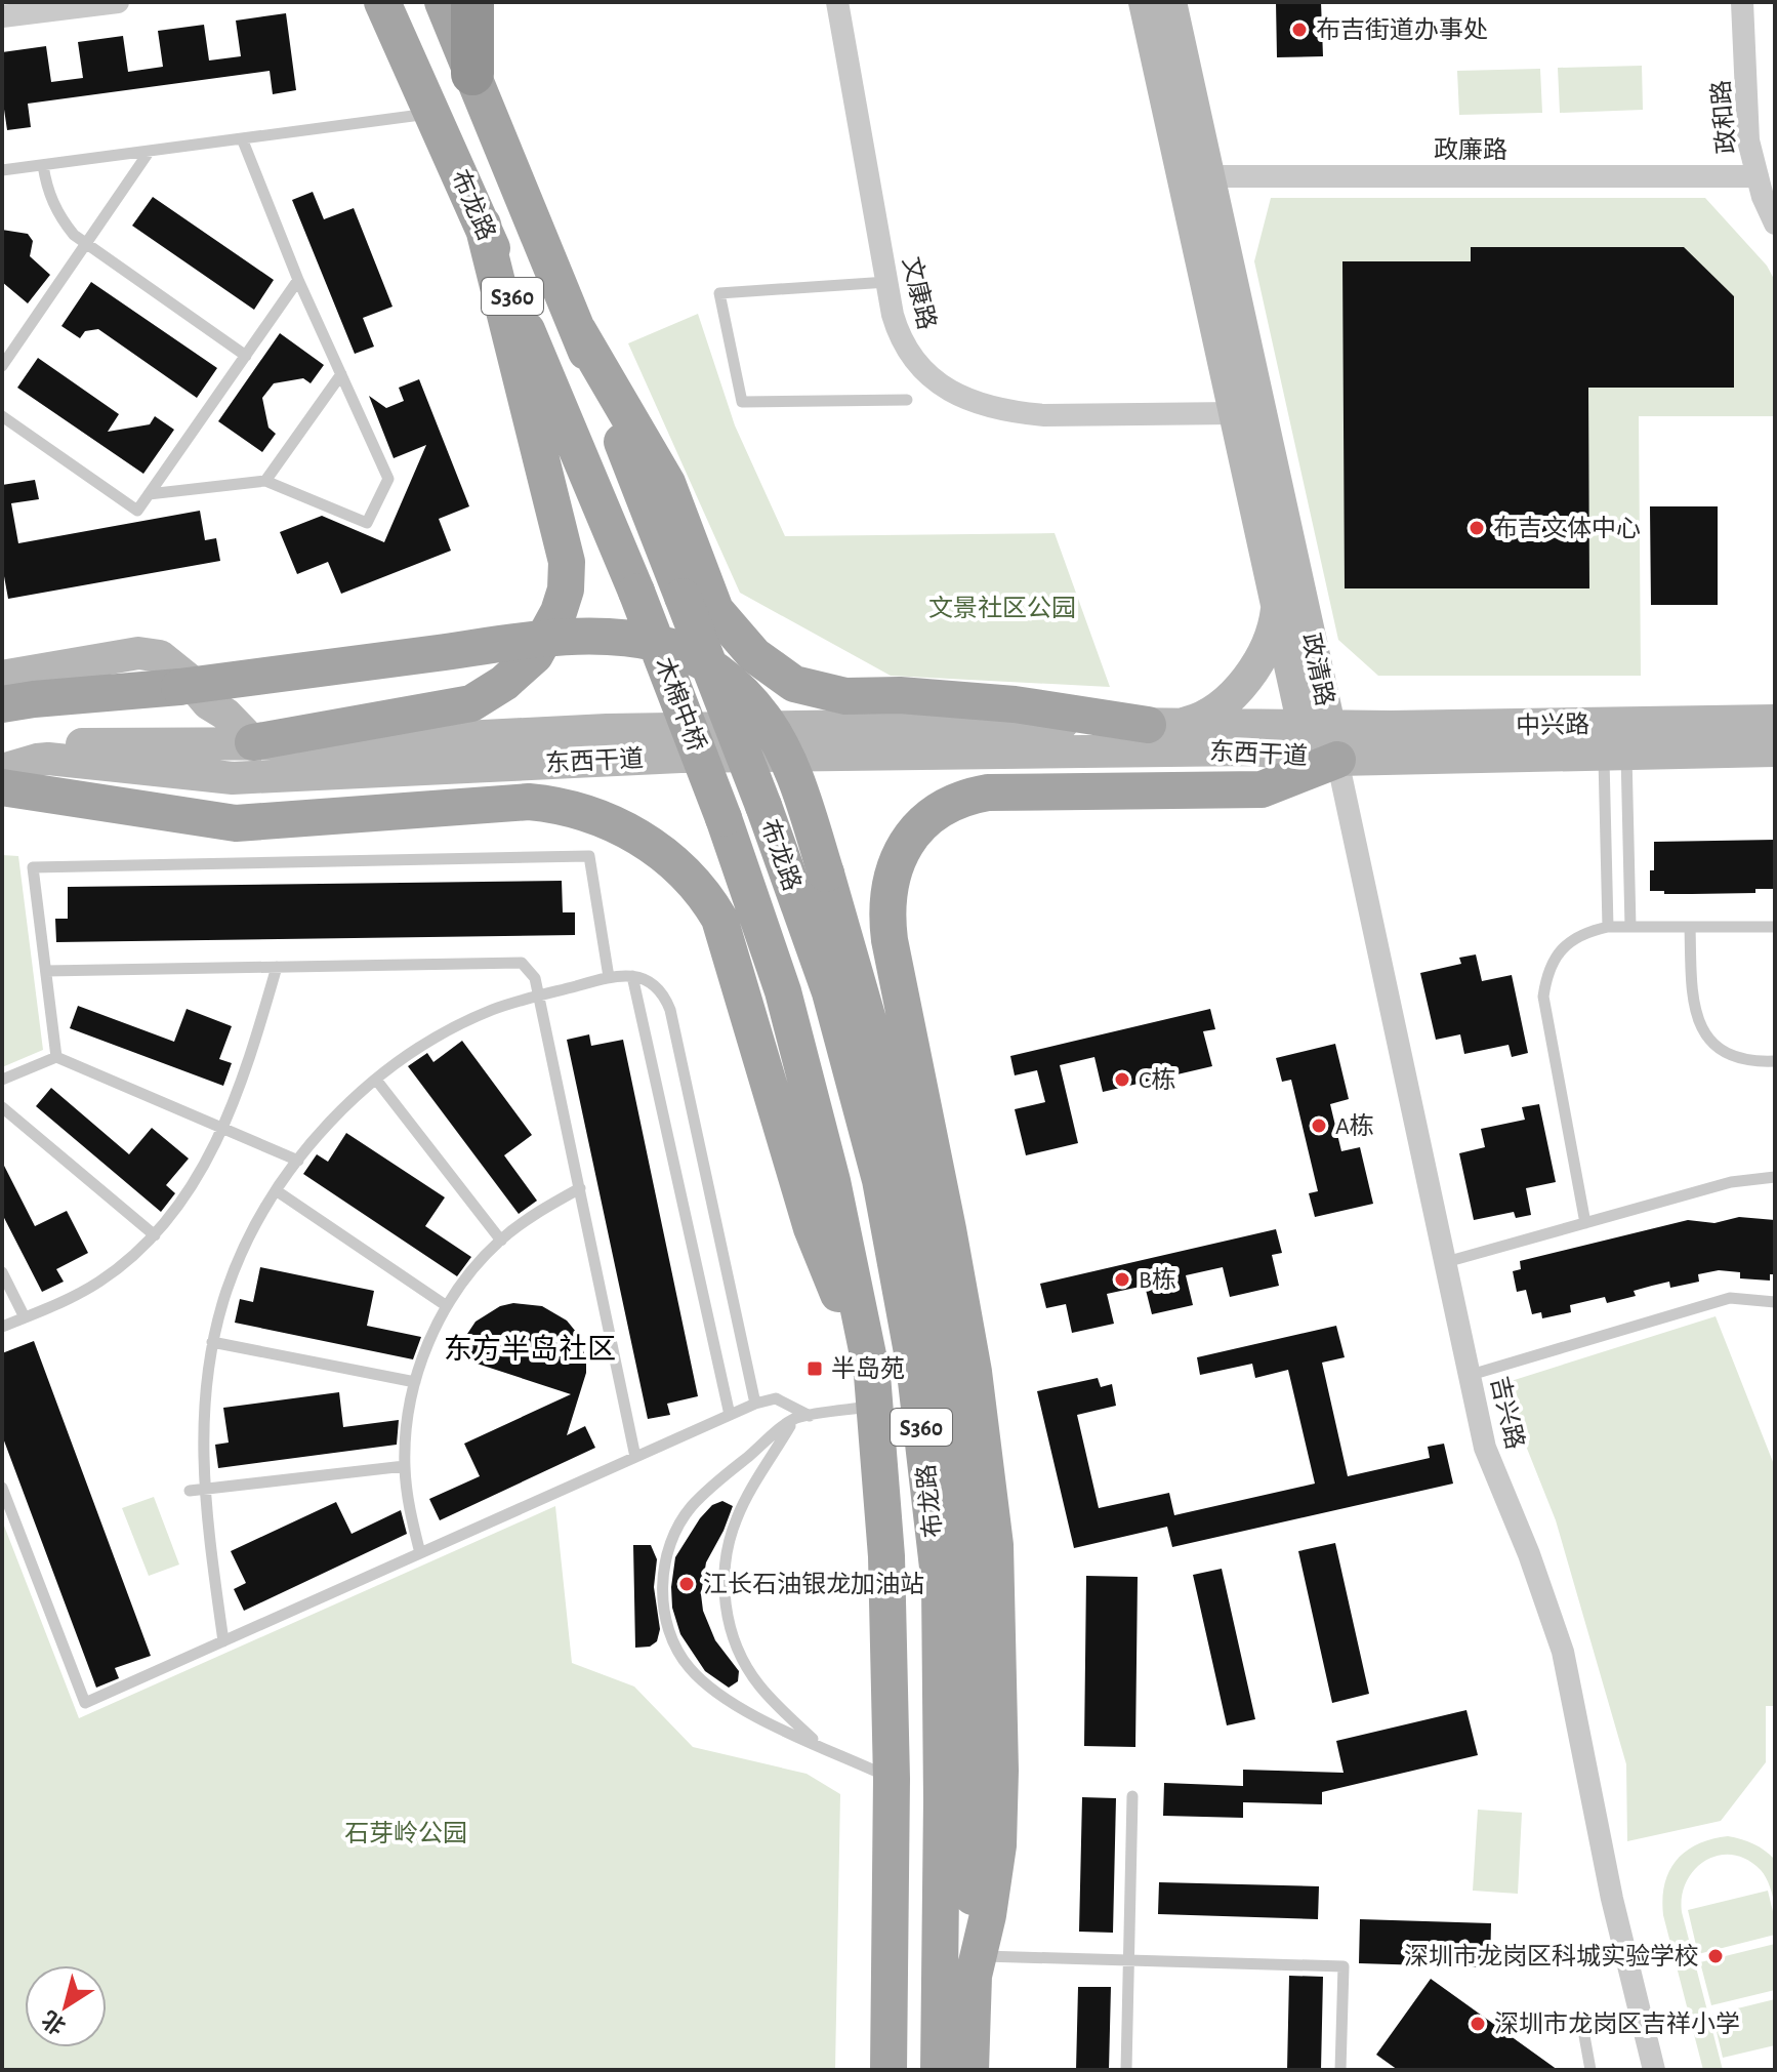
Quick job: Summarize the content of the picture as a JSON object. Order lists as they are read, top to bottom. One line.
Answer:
{"streets":{"main road":["布龙路","S360","政清路","木棉中桥","中兴路","东西干道"],"street":["政和路","政廉路","文康路","吉兴路"]},"crossings":[["政和路","政廉路"],["政廉路","政清路"],["布龙路","木棉中桥"],["文康路","政清路"],["政清路","中兴路"],["政清路","东西干道"],["政清路","吉兴路"],["中兴路","东西干道"],["中兴路","吉兴路"],["东西干道","吉兴路"]],"districts":["东方半岛社区"],"parks":["文景社区公园","石芽岭公园"],"places":{"other":["布吉街道办事处","布吉文体中心","C栋","A栋","B栋","江长石油银龙加油站","深圳市龙岗区科城实验学校","深圳市龙岗区吉祥小学"],"transit":["半岛苑"]},"north":"bottom left"}
